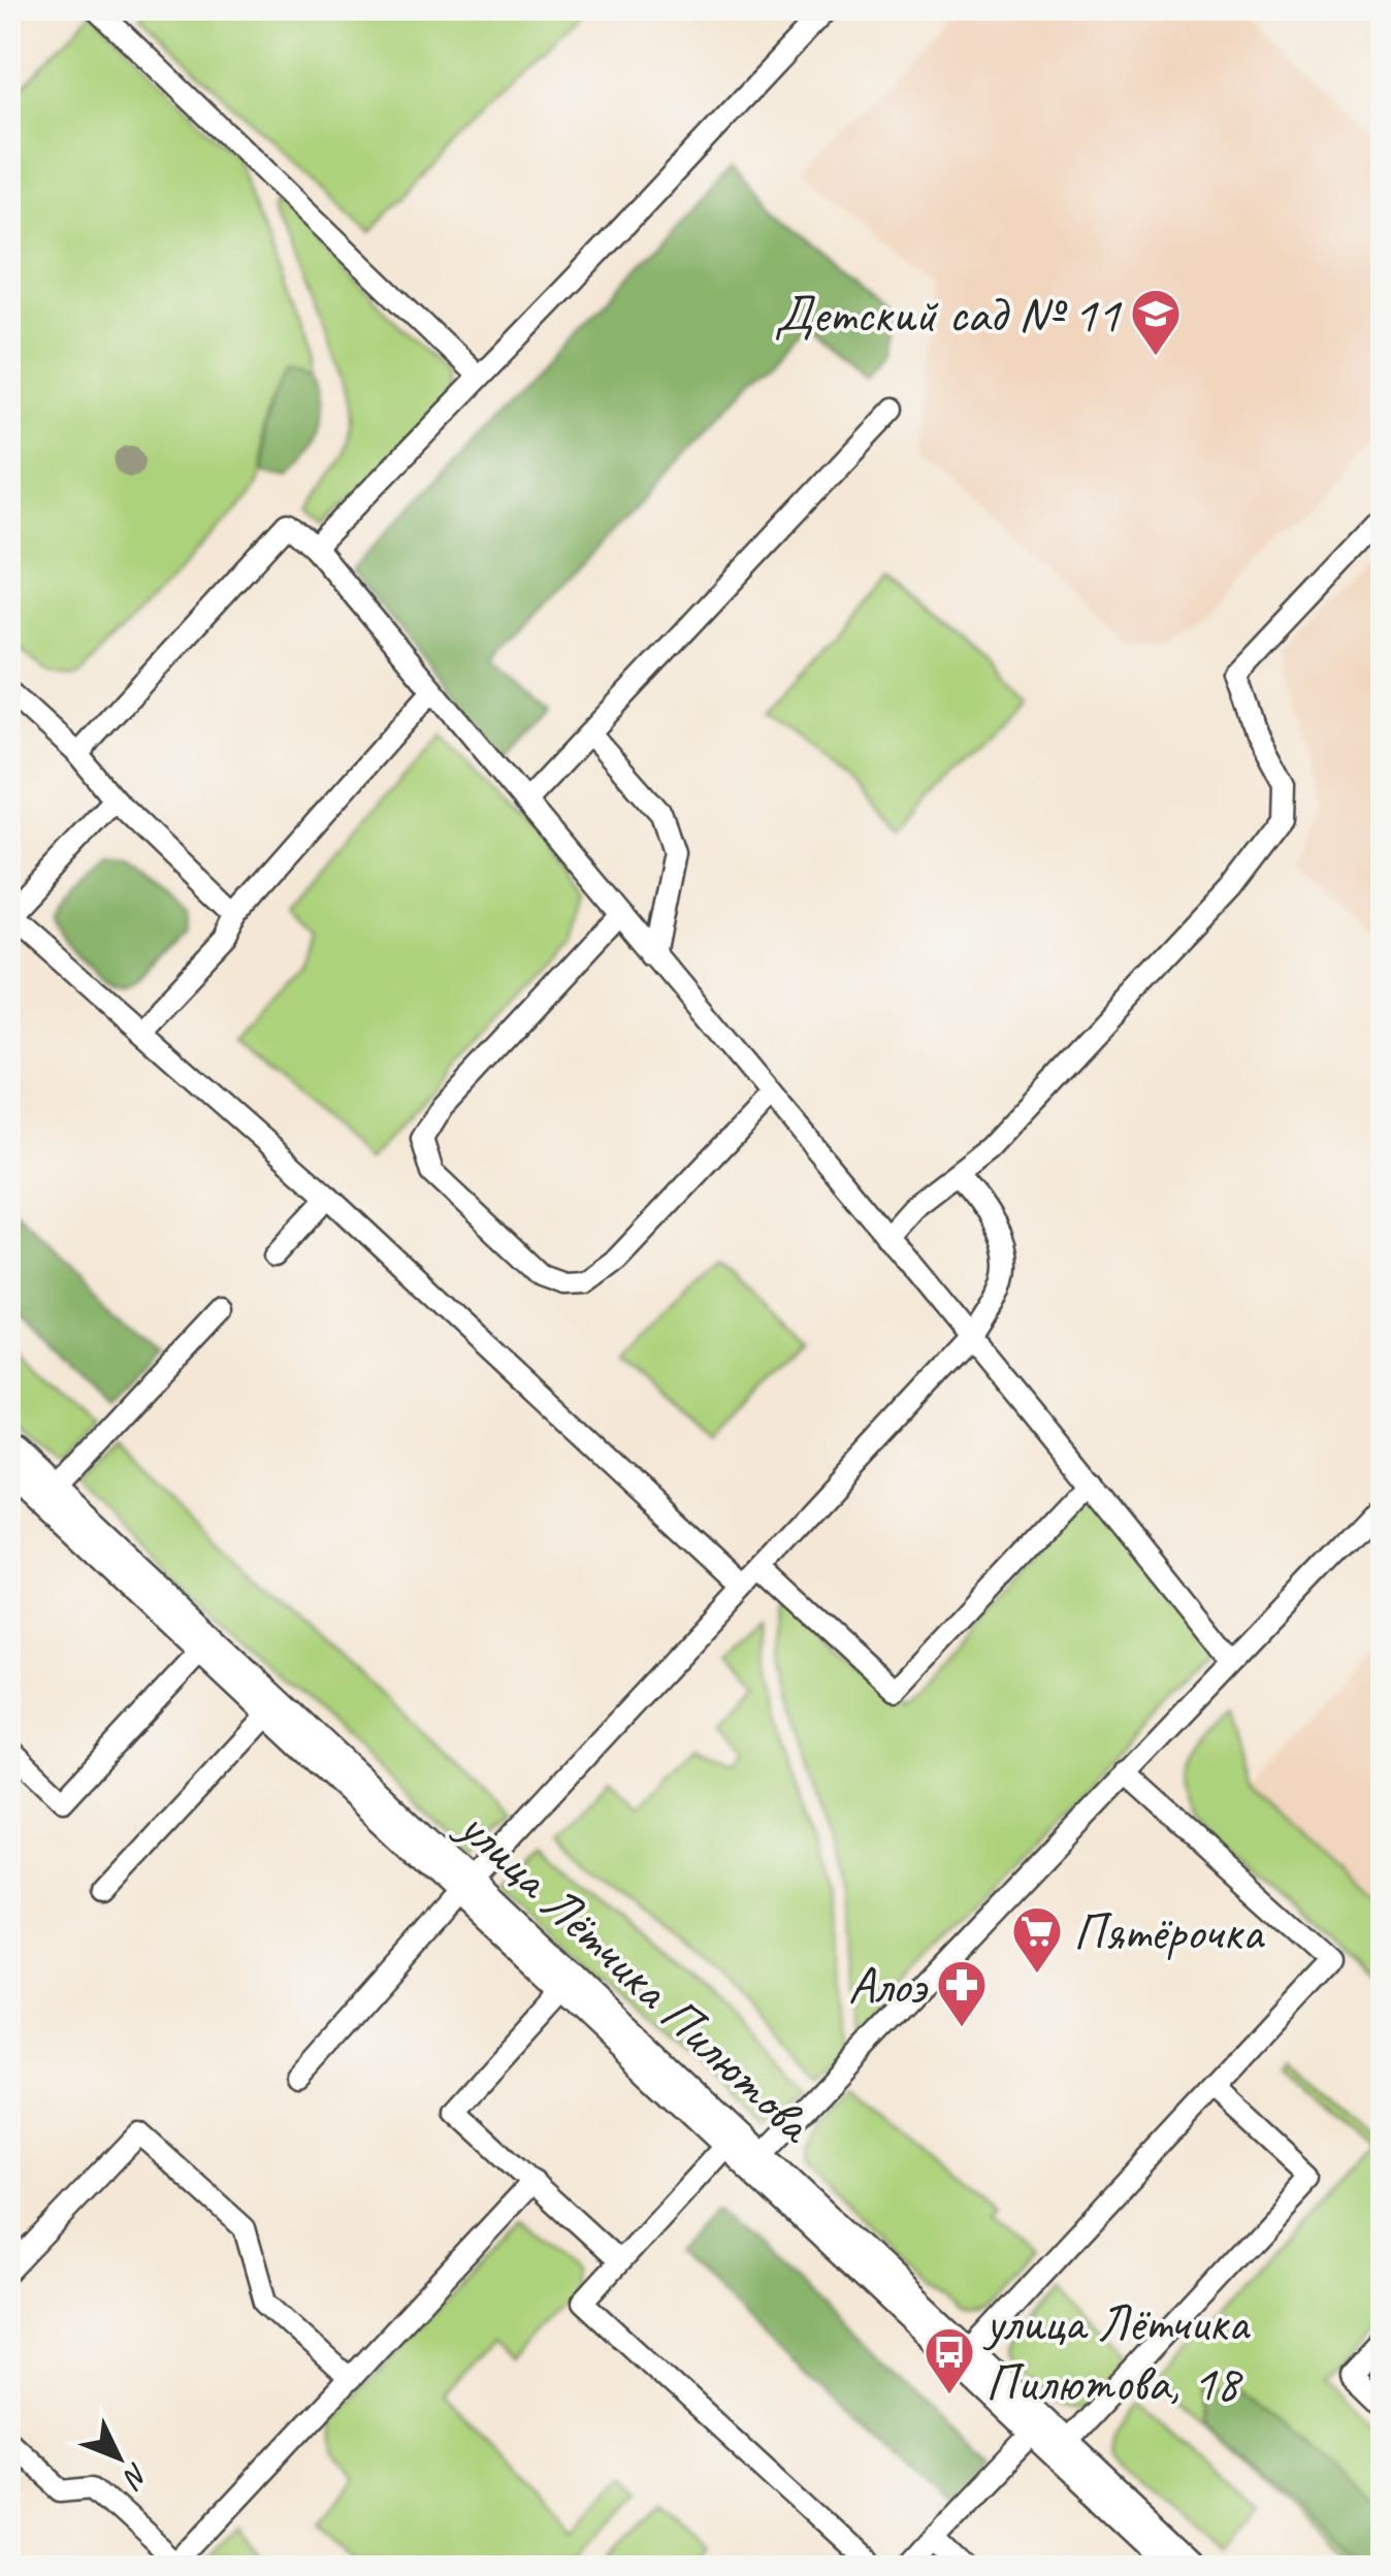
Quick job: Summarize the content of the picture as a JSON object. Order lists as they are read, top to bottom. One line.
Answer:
{"streets":{"street":["улица Лётчика Пилютова"]},"places":{"school or university":["Детский сад № 11"],"supermarket":["Пятёрочка"],"pharmacy":["Алоэ"],"bus stop":["улица Лётчика Пилютова, 18"]},"north":"bottom right"}
